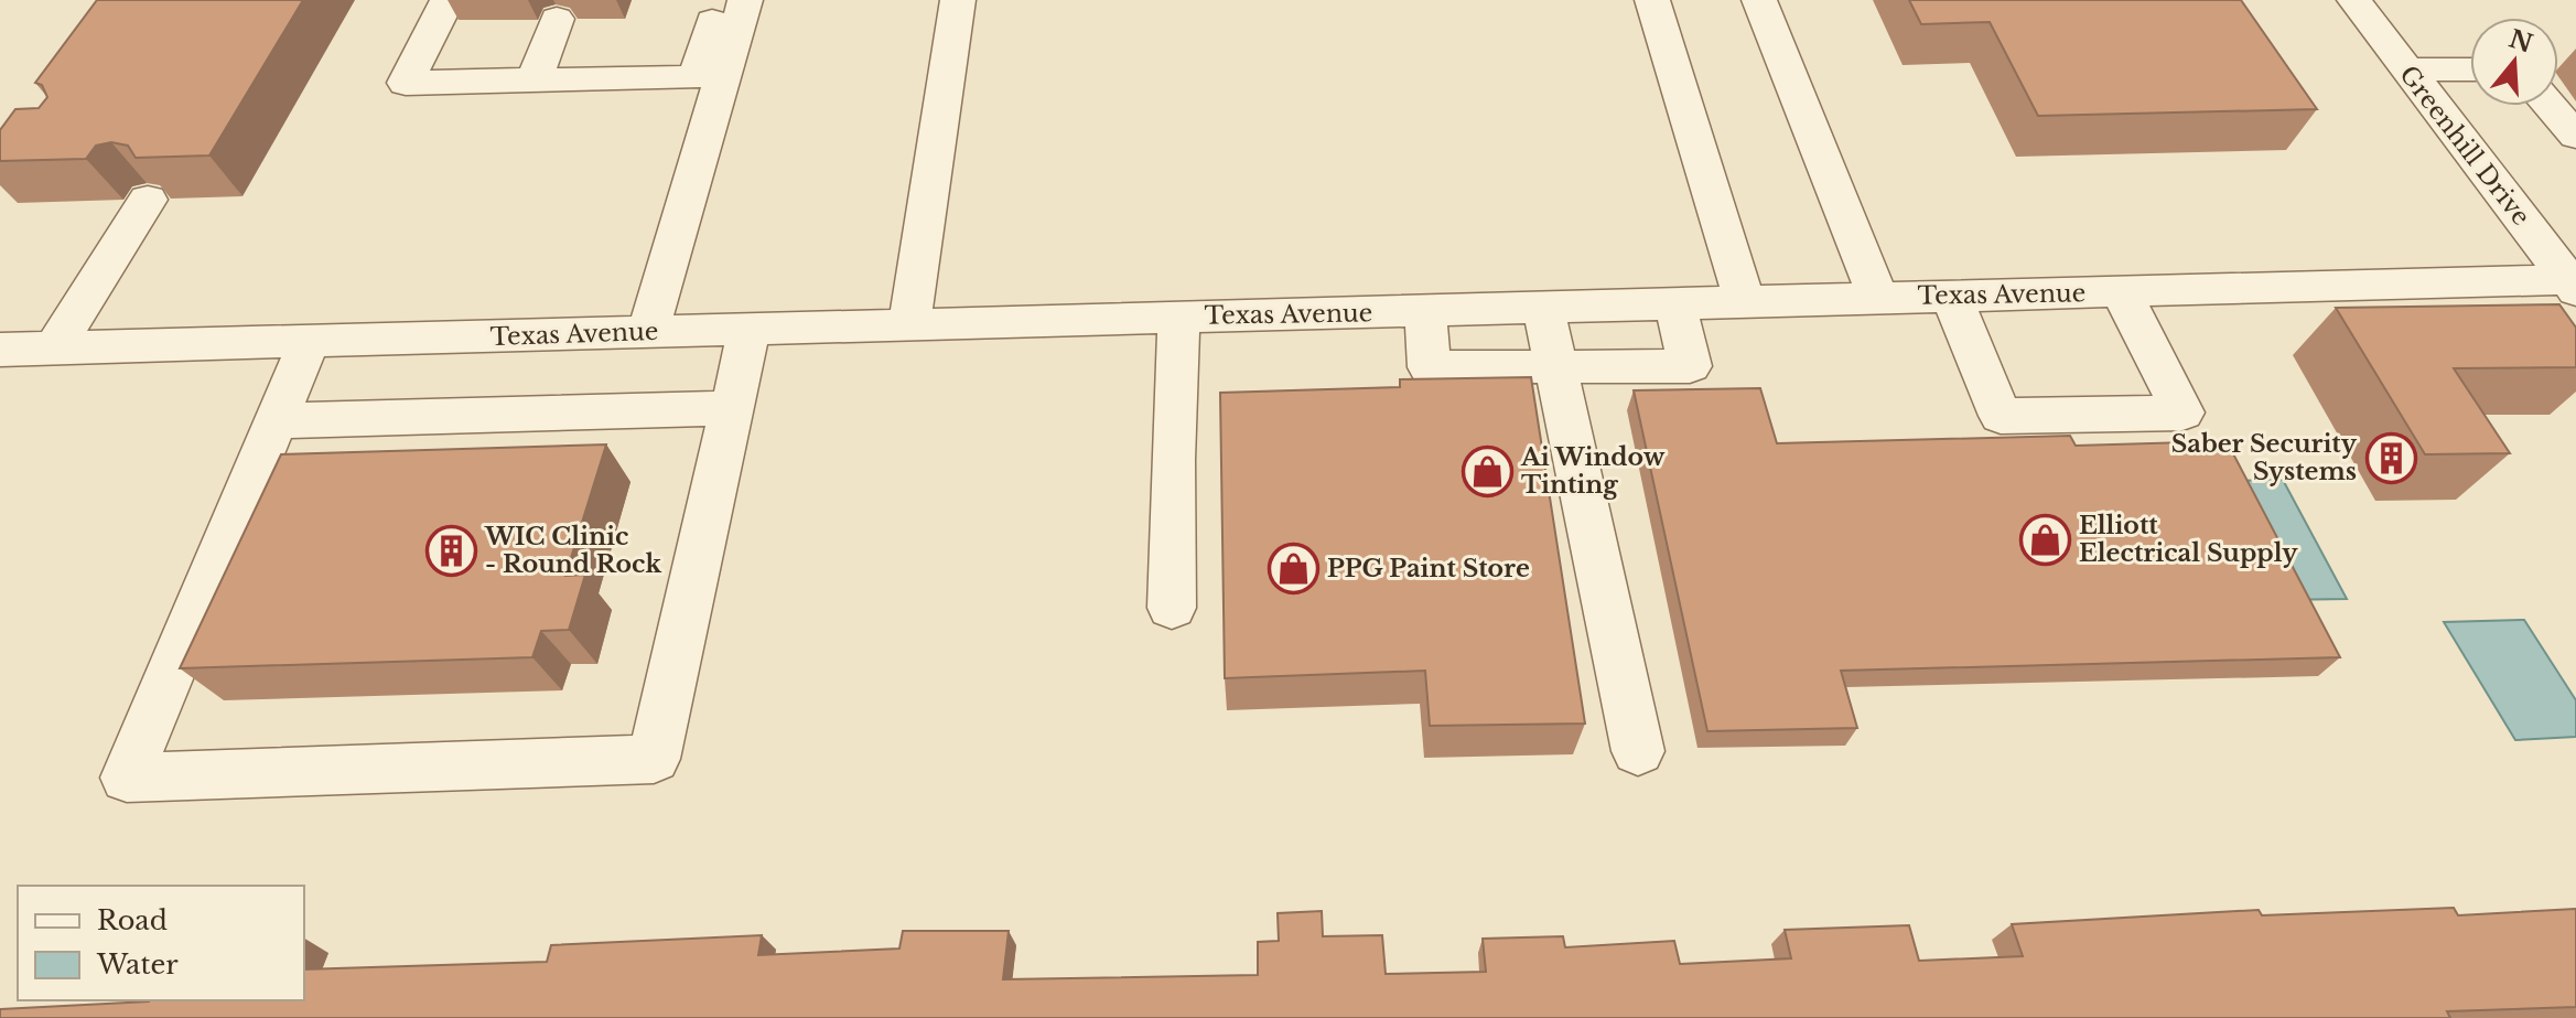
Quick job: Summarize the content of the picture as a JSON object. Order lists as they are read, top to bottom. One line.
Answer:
{"streets":{"street":["Greenhill Drive","Texas Avenue"]},"crossings":[["Greenhill Drive","Texas Avenue"]],"places":{"building":["Saber Security Systems","WIC Clinic - Round Rock"],"shop":["Ai Window Tinting","Elliott Electrical Supply","PPG Paint Store"]},"legend":["Road","Water"],"north":"top"}
